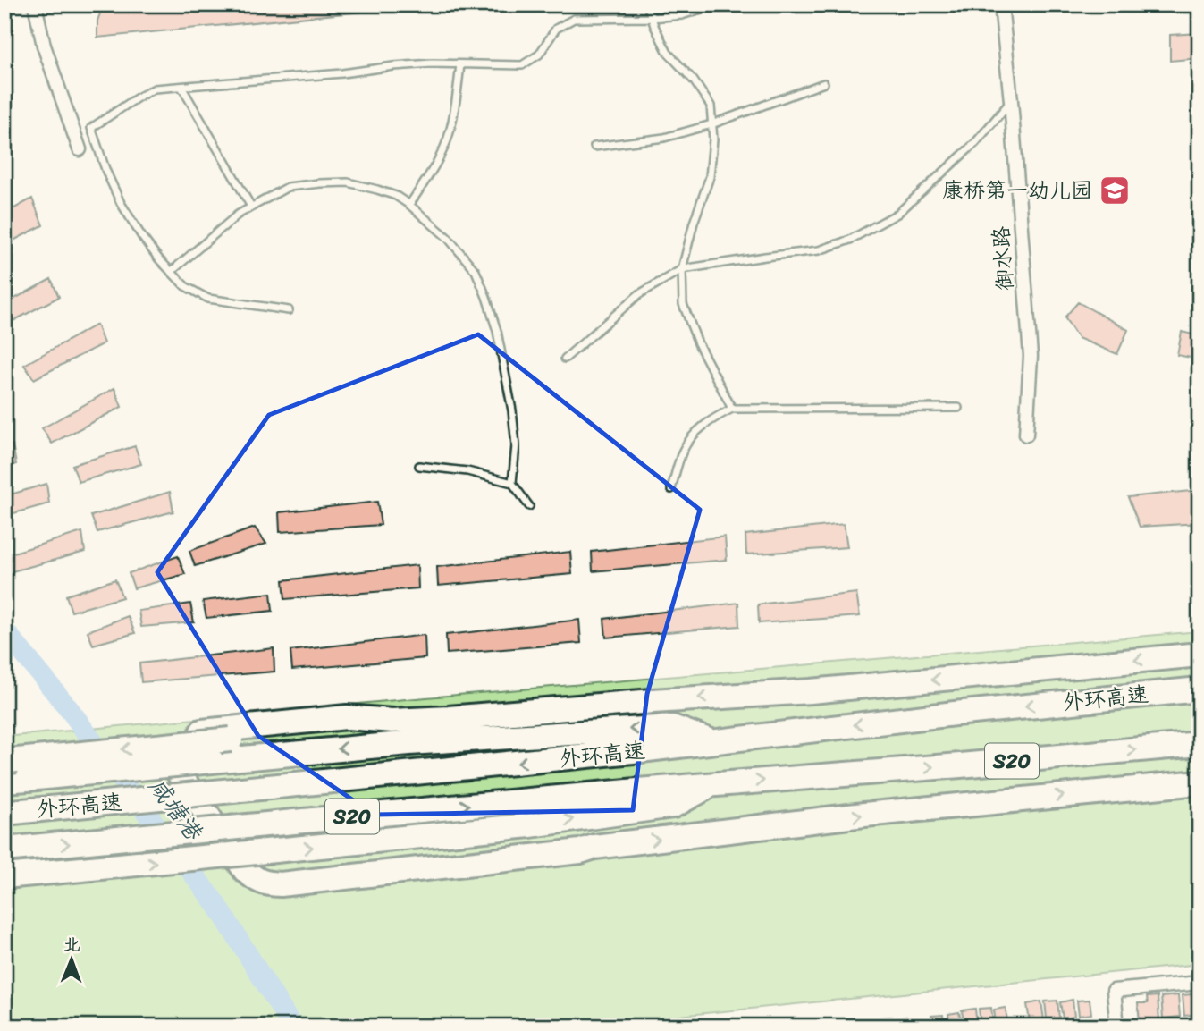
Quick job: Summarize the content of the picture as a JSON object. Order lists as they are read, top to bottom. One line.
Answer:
{"streets":{"highway":["外环高速","S20"],"street":["御水路"]},"water":["咸塘港"],"places":{"school or university":["康桥第一幼儿园"]},"north":"top"}
